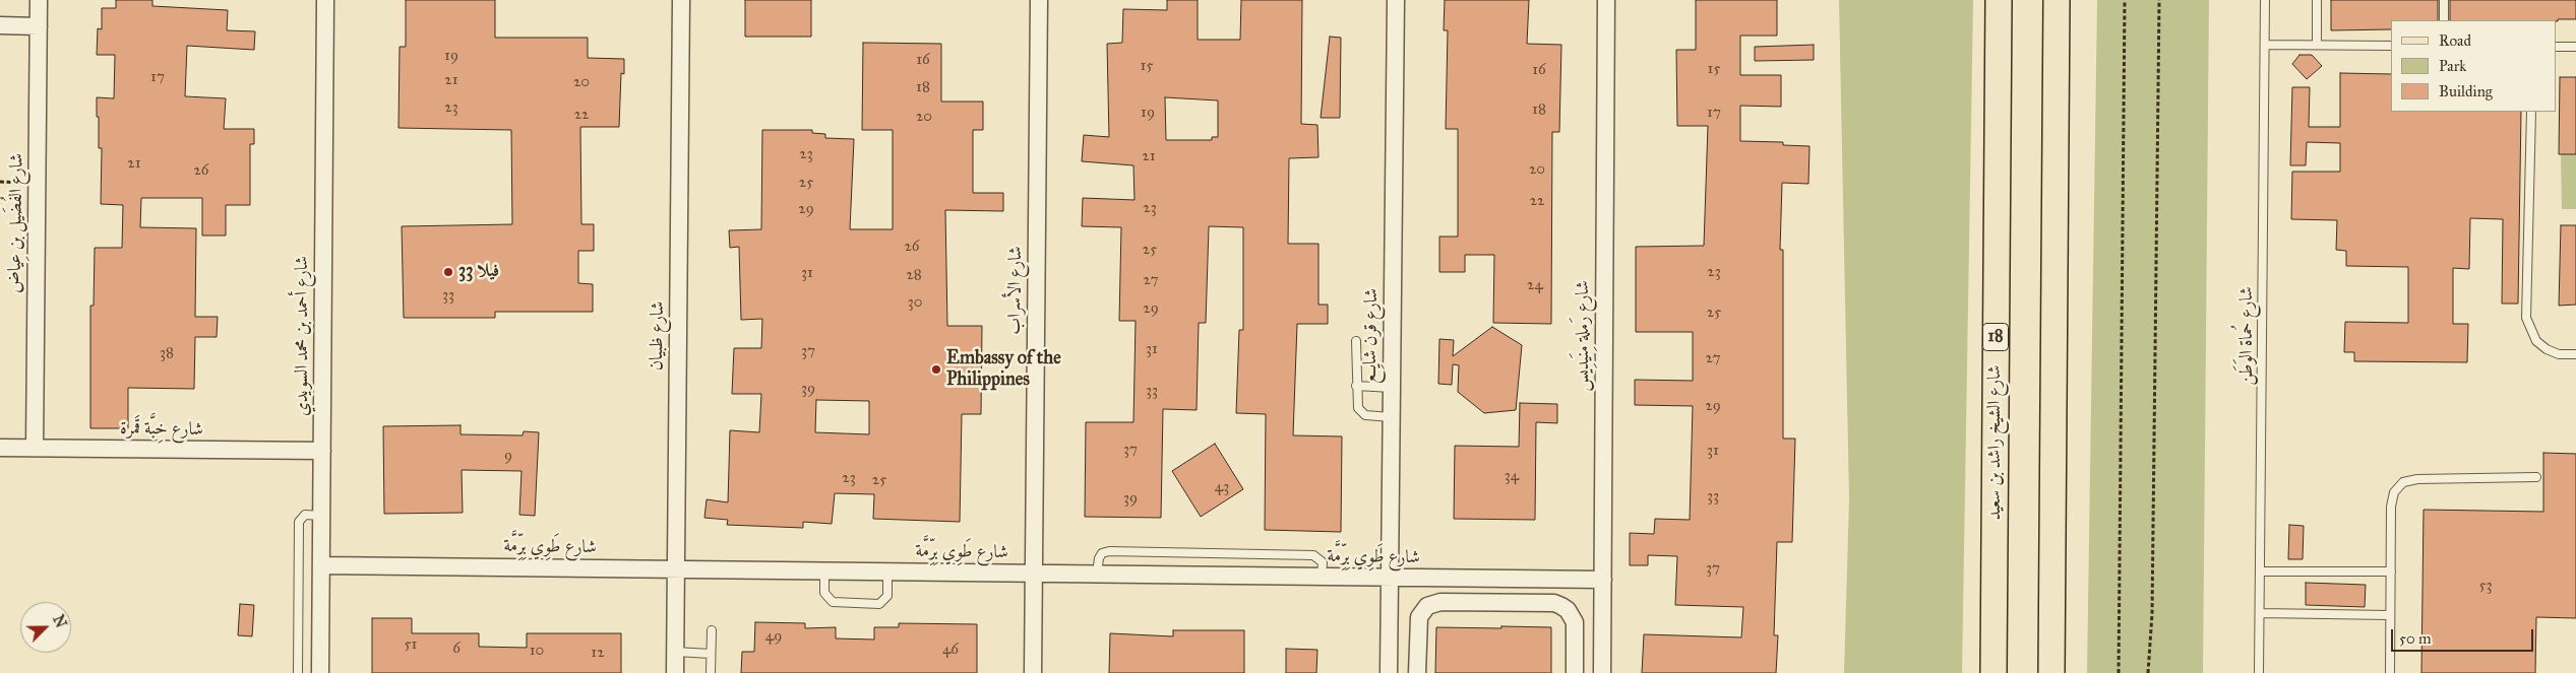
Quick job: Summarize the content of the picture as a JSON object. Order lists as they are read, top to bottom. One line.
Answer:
{"streets":{"main road":["18","شارع الشيخ راشد بن سعيد"],"street":["شارع الفُضَيل بن عِياض","شارع الأسراب","شارع أحمد بن محمد السويدي","شارع ظبيان","شارع قرن شايِع","شارع رَملة مِنَيدِيس","شارع خِبَّة قَمرة","شارع طَوِي بِرِّمَّة"],"lane":["شارع حُماة الوَطَن"]},"crossings":[["شارع الفُضَيل بن عِياض","شارع خِبَّة قَمرة"],["شارع الأسراب","شارع طَوِي بِرِّمَّة"],["شارع أحمد بن محمد السويدي","شارع خِبَّة قَمرة"],["شارع أحمد بن محمد السويدي","شارع طَوِي بِرِّمَّة"],["شارع ظبيان","شارع طَوِي بِرِّمَّة"],["شارع قرن شايِع","شارع طَوِي بِرِّمَّة"],["شارع رَملة مِنَيدِيس","شارع طَوِي بِرِّمَّة"]],"places":["فيلا 33","Embassy of the Philippines"],"house_numbers":["19","16","15","15","16","17","21","20","18","23","18","19","17","22","20","23","21","21","20","26","25","22","23","29","26","25","23","31","28","27","24","33","30","29","25","31","37","38","27","39","33","29","37","31","9","34","23","25","43","33","39","37","53","49","51","6","46","10","12"],"legend":["Road","Park","Building"],"scale_bar":"50 m","north":"top right"}
